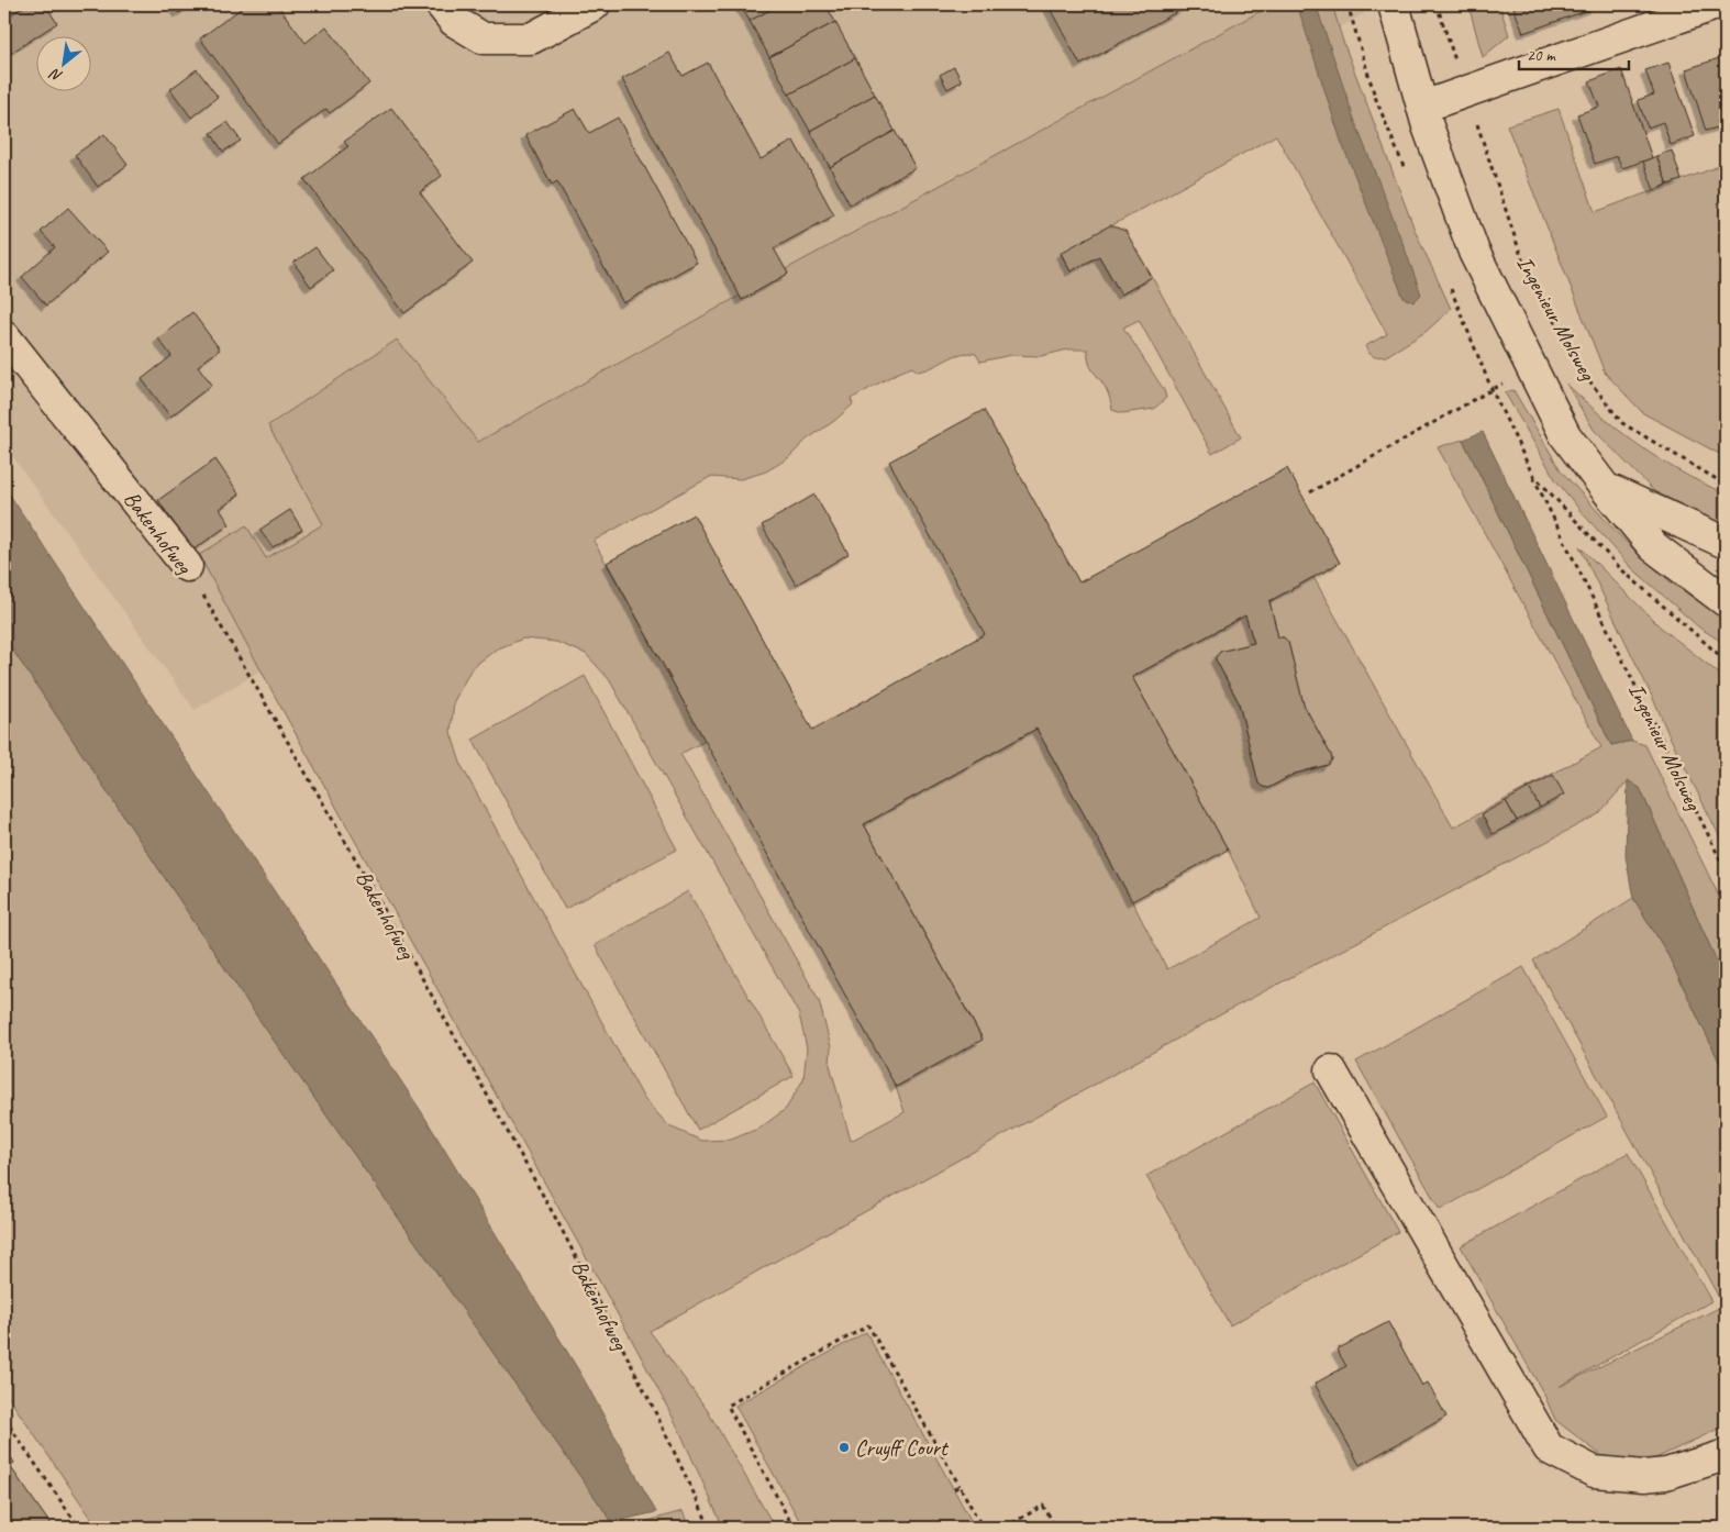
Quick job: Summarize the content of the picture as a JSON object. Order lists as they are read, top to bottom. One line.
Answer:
{"streets":{"street":["Ingenieur Molsweg","Bakenhofweg"]},"places":["Cruyff Court"],"scale_bar":"20 m","north":"bottom left"}
